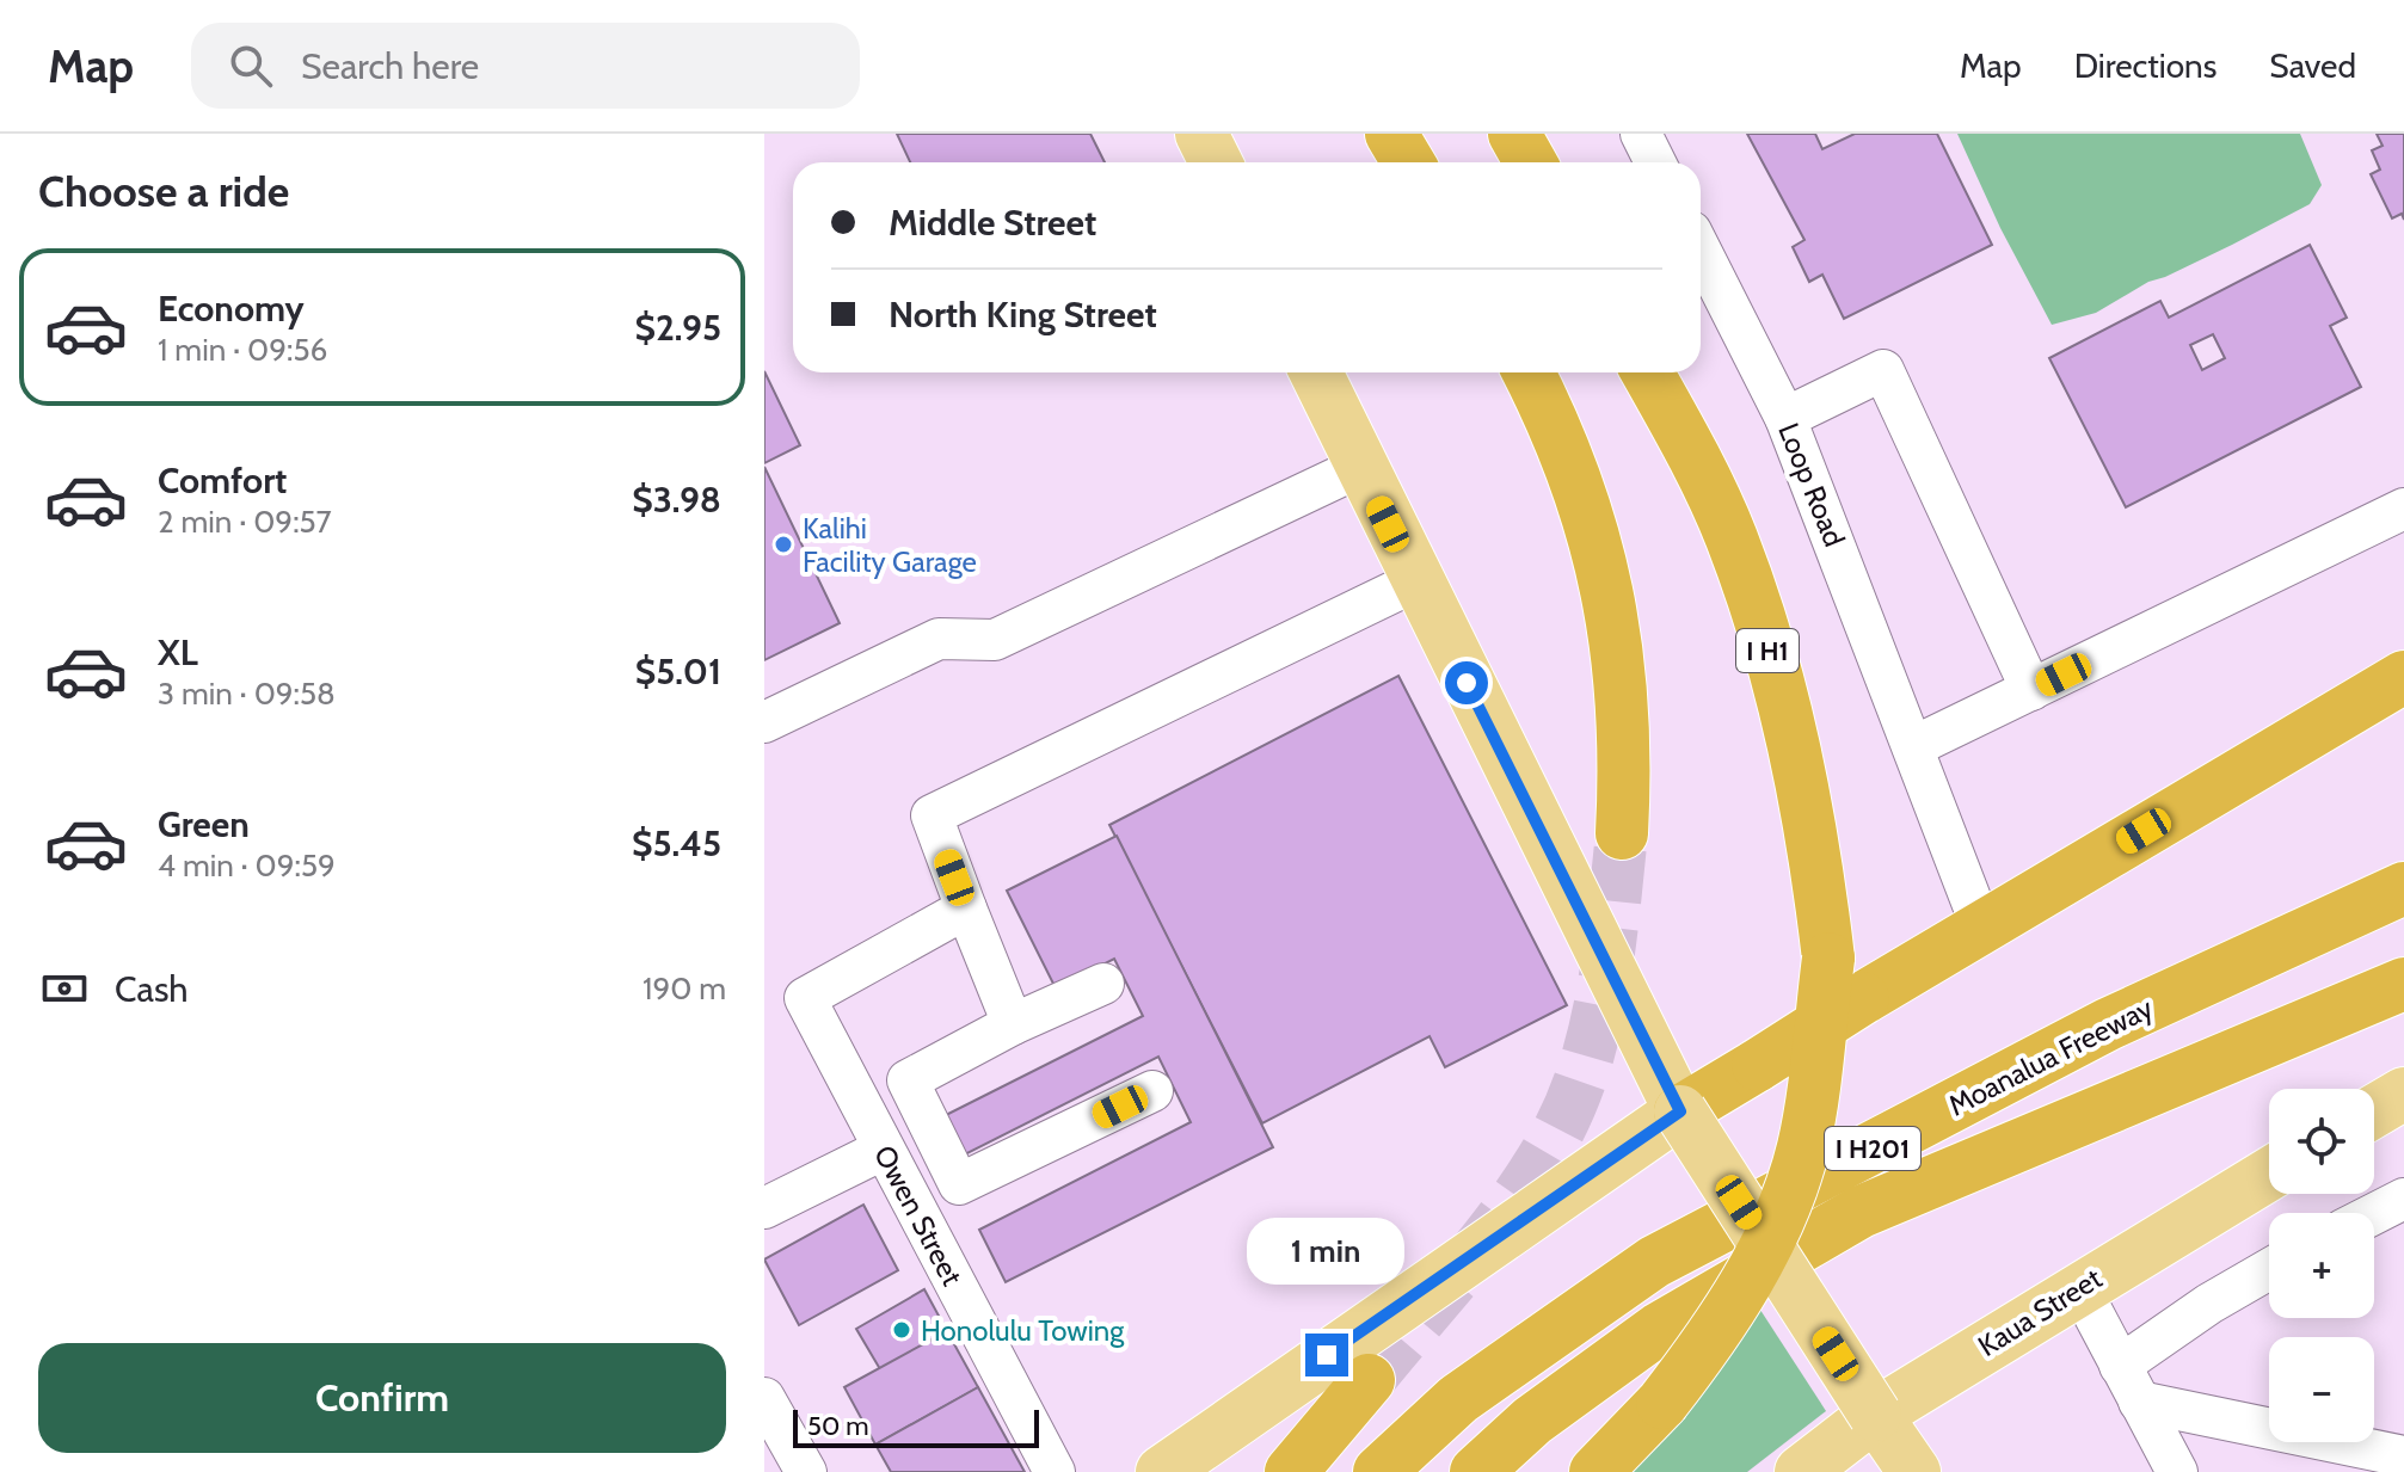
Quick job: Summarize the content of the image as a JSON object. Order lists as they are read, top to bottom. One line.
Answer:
{"streets":{"highway":["I H1","Moanalua Freeway","I H201"],"main road":["Kaua Street"],"street":["Loop Road","Owen Street"]},"places":["Kalihi Facility Garage","Honolulu Towing"],"scale_bar":"50 m","page":{"header":"Map","search":"Search here","nav":["Map","Directions","Saved"],"heading":"Choose a ride","banner":["Middle Street","North King Street"],"list":[{"name":"Economy","note":"1 min · 09:56","value":"$2.95"},{"name":"Comfort","note":"2 min · 09:57","value":"$3.98"},{"name":"XL","note":"3 min · 09:58","value":"$5.01"},{"name":"Green","note":"4 min · 09:59","value":"$5.45"}],"pay":["Cash","190 m"],"map_buttons":["+","−"],"bubble":"1 min","buttons":"Confirm","scale":"50 m"}}
